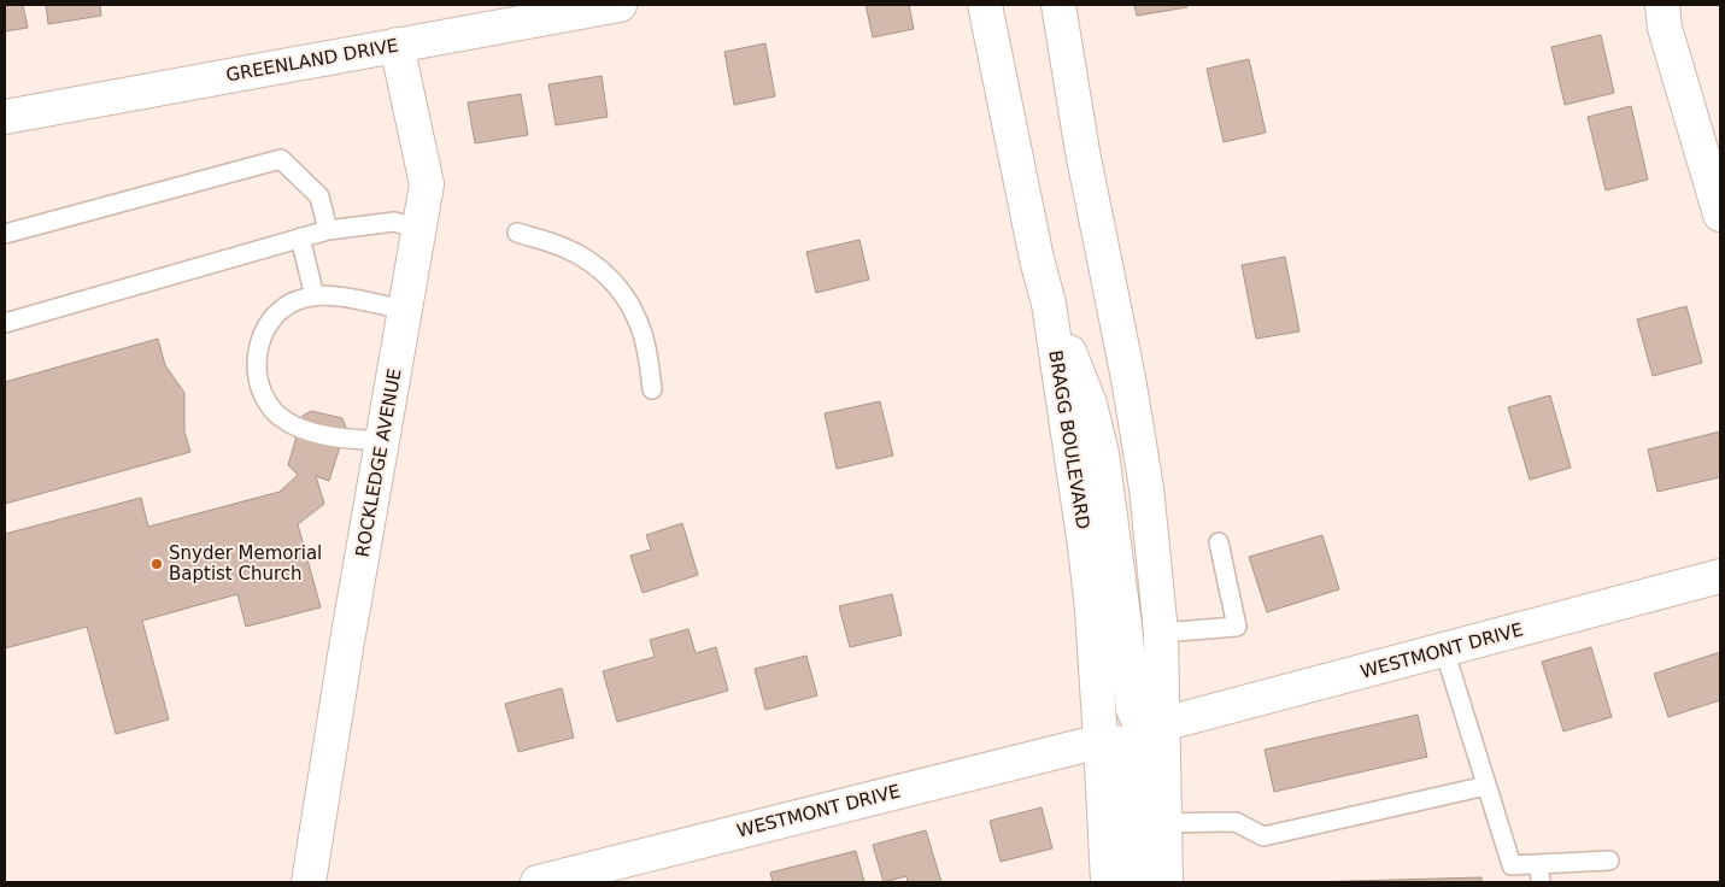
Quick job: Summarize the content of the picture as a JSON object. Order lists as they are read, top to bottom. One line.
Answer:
{"streets":{"street":["GREENLAND DRIVE","BRAGG BOULEVARD","ROCKLEDGE AVENUE","WESTMONT DRIVE"]},"crossings":[["GREENLAND DRIVE","ROCKLEDGE AVENUE"],["BRAGG BOULEVARD","WESTMONT DRIVE"]],"places":["Snyder Memorial Baptist Church"]}
